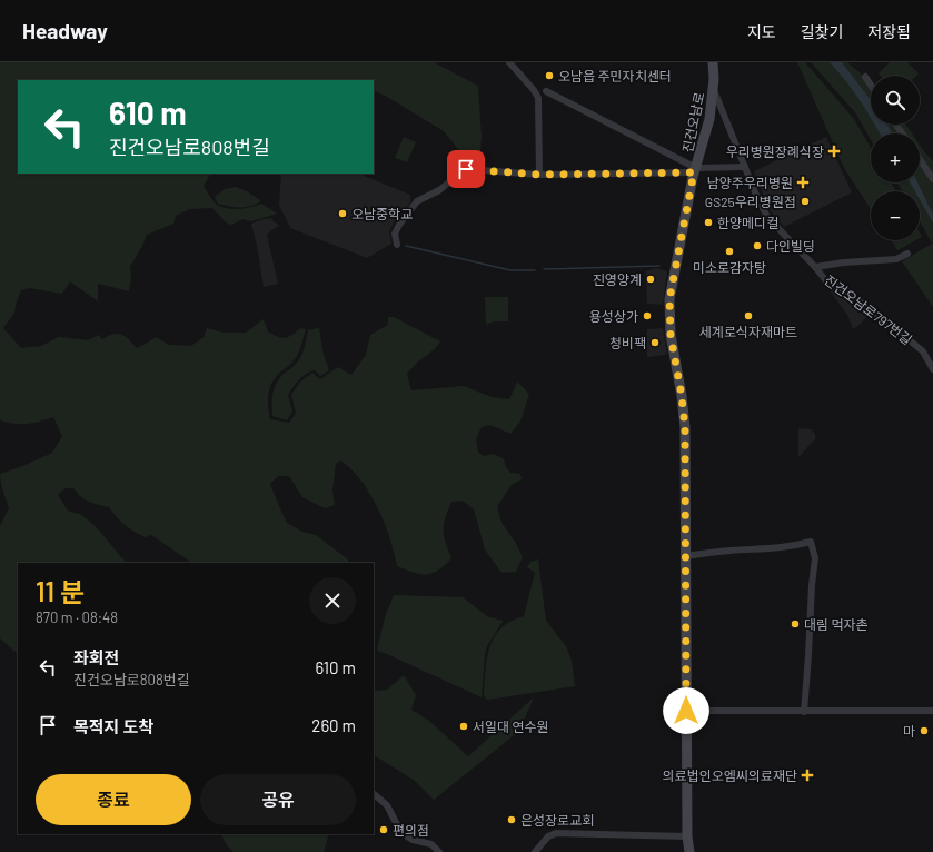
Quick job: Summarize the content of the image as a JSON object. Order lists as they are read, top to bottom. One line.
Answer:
{"streets":{"main road":["진건오남로"],"street":["진건오남로797번길"]},"crossings":[["진건오남로","진건오남로797번길"]],"places":{"other":["오남읍 주민자치센터","GS25우리병원점","오남중학교","한양메디컬","다인빌딩","미소로감자탕","진영양계","용성상가","세계로식자재마트","청비팩","대림 먹자촌","서일대 연수원","마","은성장로교회","편의점"],"health":["우리병원장례식장","남양주우리병원","의료법인오엠씨의료재단"]},"page":{"header":"Headway","nav":["지도","길찾기","저장됨"],"map_buttons":["+","−"],"turn":["610 m","진건오남로808번길"],"heading":["11 분","870 m · 08:48"],"list":[{"name":"좌회전","note":"진건오남로808번길","value":"610 m"},{"name":"목적지 도착","value":"260 m"}],"buttons":["종료","공유"]}}
